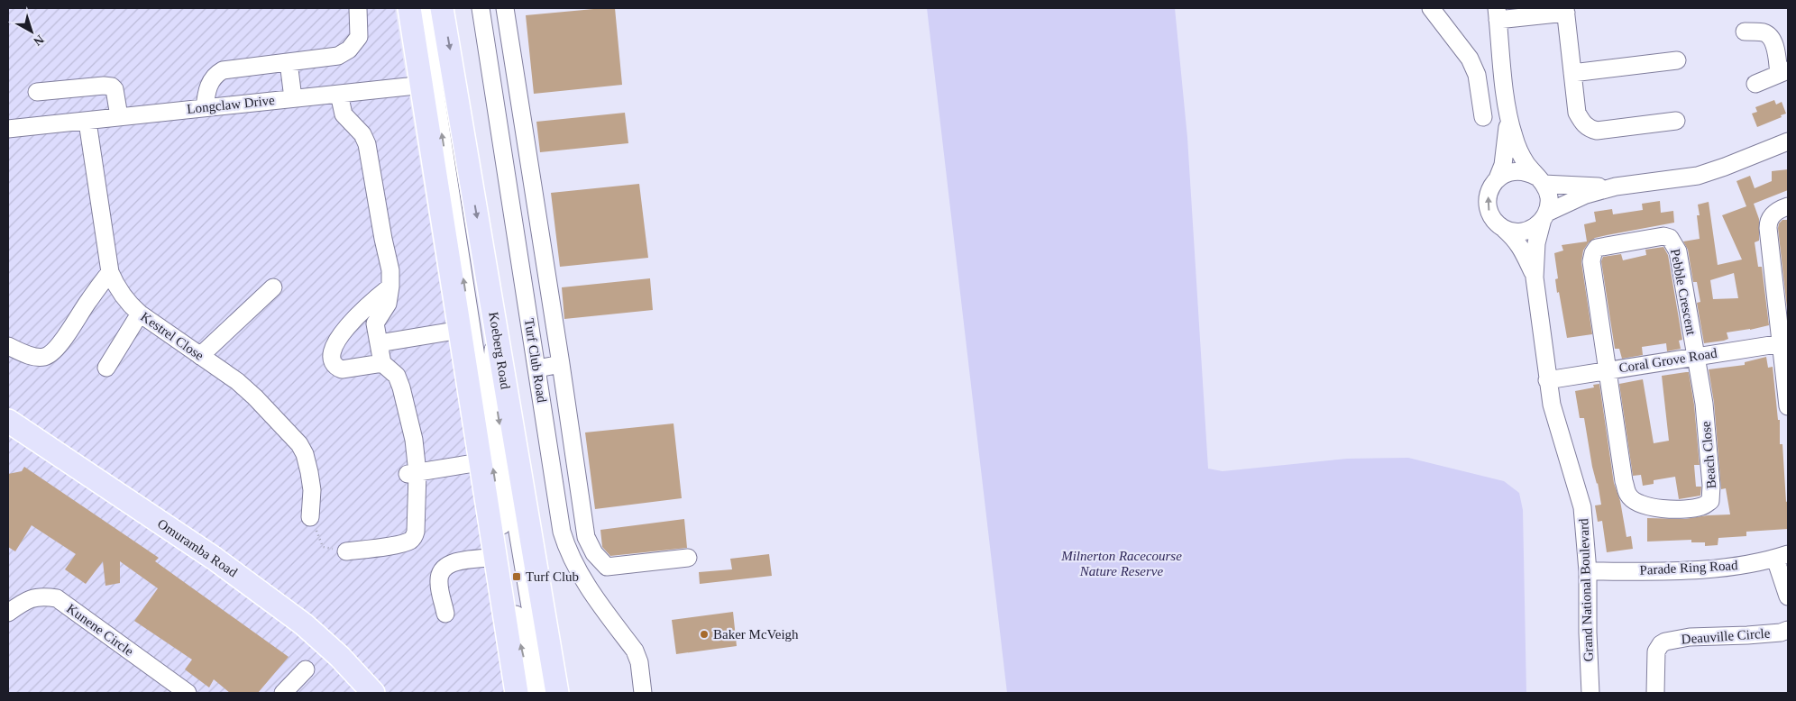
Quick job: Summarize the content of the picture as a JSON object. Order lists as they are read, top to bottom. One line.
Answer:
{"streets":{"main road":["Koeberg Road","Omuramba Road"],"street":["Longclaw Drive","Pebble Crescent","Kestrel Close","Turf Club Road","Coral Grove Road","Beach Close","Parade Ring Road","Grand National Boulevard","Kunene Circle","Deauville Circle"]},"crossings":[["Longclaw Drive","Kestrel Close"],["Longclaw Drive","Koeberg Road"],["Pebble Crescent","Coral Grove Road"],["Pebble Crescent","Beach Close"],["Coral Grove Road","Beach Close"],["Coral Grove Road","Grand National Boulevard"],["Parade Ring Road","Grand National Boulevard"]],"parks":["Milnerton Racecourse Nature Reserve"],"places":{"transit":["Turf Club"],"other":["Baker McVeigh"]},"north":"bottom right"}
